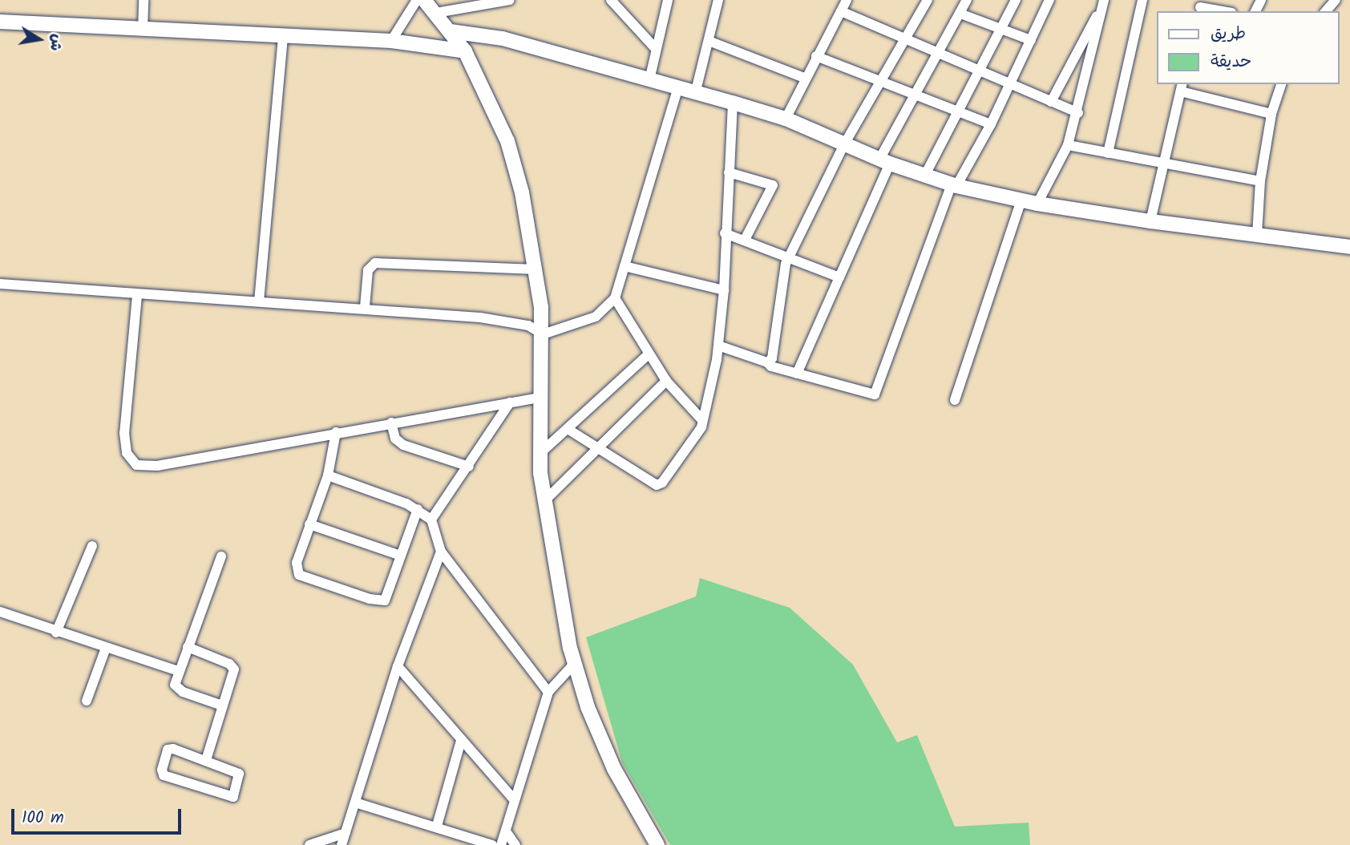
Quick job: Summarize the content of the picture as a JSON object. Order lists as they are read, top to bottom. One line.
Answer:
{"legend":["طريق","حديقة"],"scale_bar":"100 m","north":"right"}
